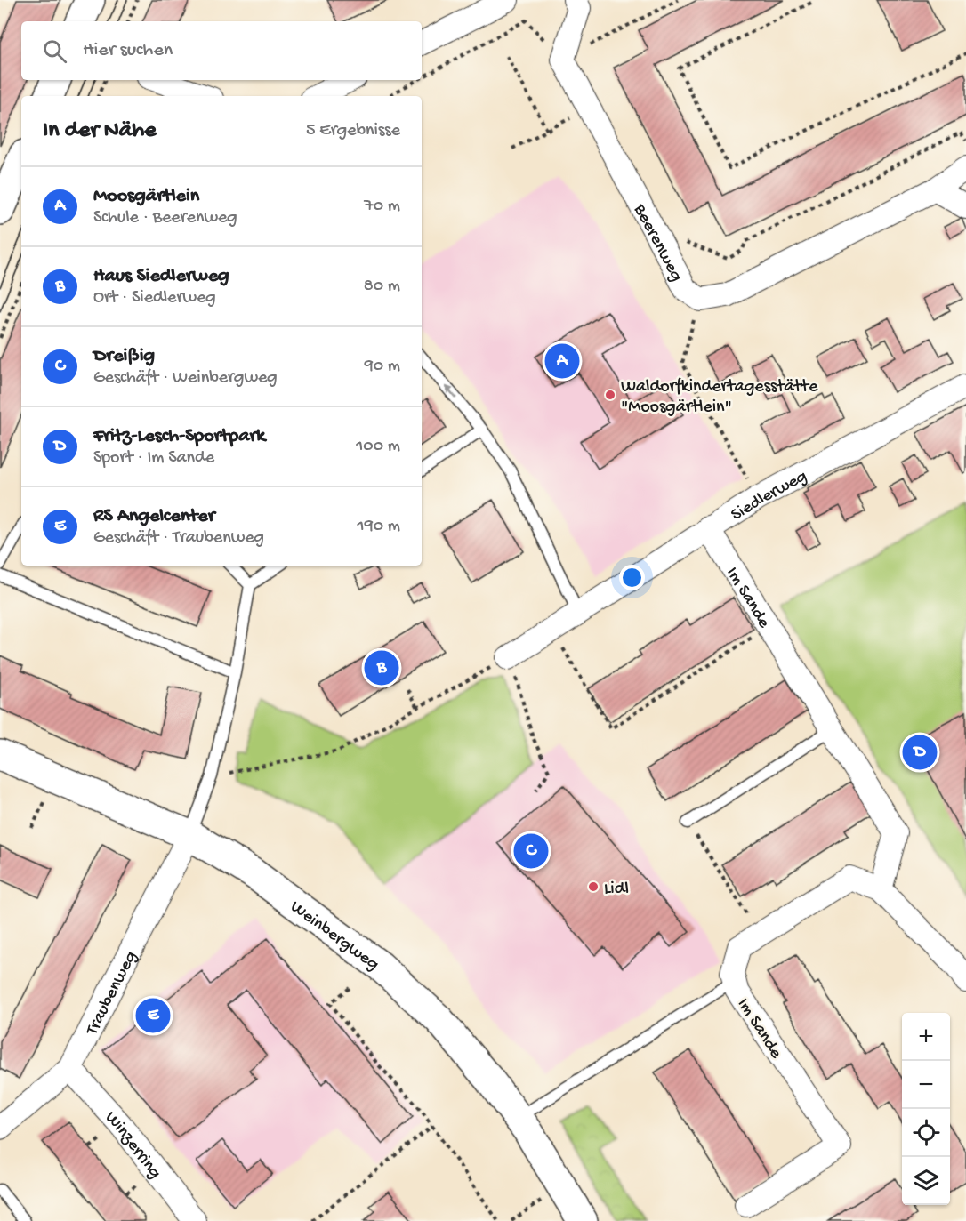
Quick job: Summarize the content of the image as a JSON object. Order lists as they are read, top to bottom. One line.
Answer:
{"streets":{"street":["Beerenweg","Siedlerweg","Im Sande","Weinbergweg","Traubenweg","Winzerring"]},"crossings":[["Siedlerweg","Im Sande"],["Weinbergweg","Traubenweg"],["Traubenweg","Winzerring"]],"places":["Waldorfkindertagesstätte \"Moosgärtlein\"","Lidl"],"page":{"search":"Hier suchen","heading":["In der Nähe","5 Ergebnisse"],"list":[{"mark":"A","name":"Moosgärtlein","note":"Schule · Beerenweg","value":"70 m"},{"mark":"B","name":"Haus Siedlerweg","note":"Ort · Siedlerweg","value":"80 m"},{"mark":"C","name":"Dreißig","note":"Geschäft · Weinbergweg","value":"90 m"},{"mark":"D","name":"Fritz-Lesch-Sportpark","note":"Sport · Im Sande","value":"100 m"},{"mark":"E","name":"RS Angelcenter","note":"Geschäft · Traubenweg","value":"190 m"}],"pins":["A","B","D","C","E"],"map_buttons":["+","−"]}}
